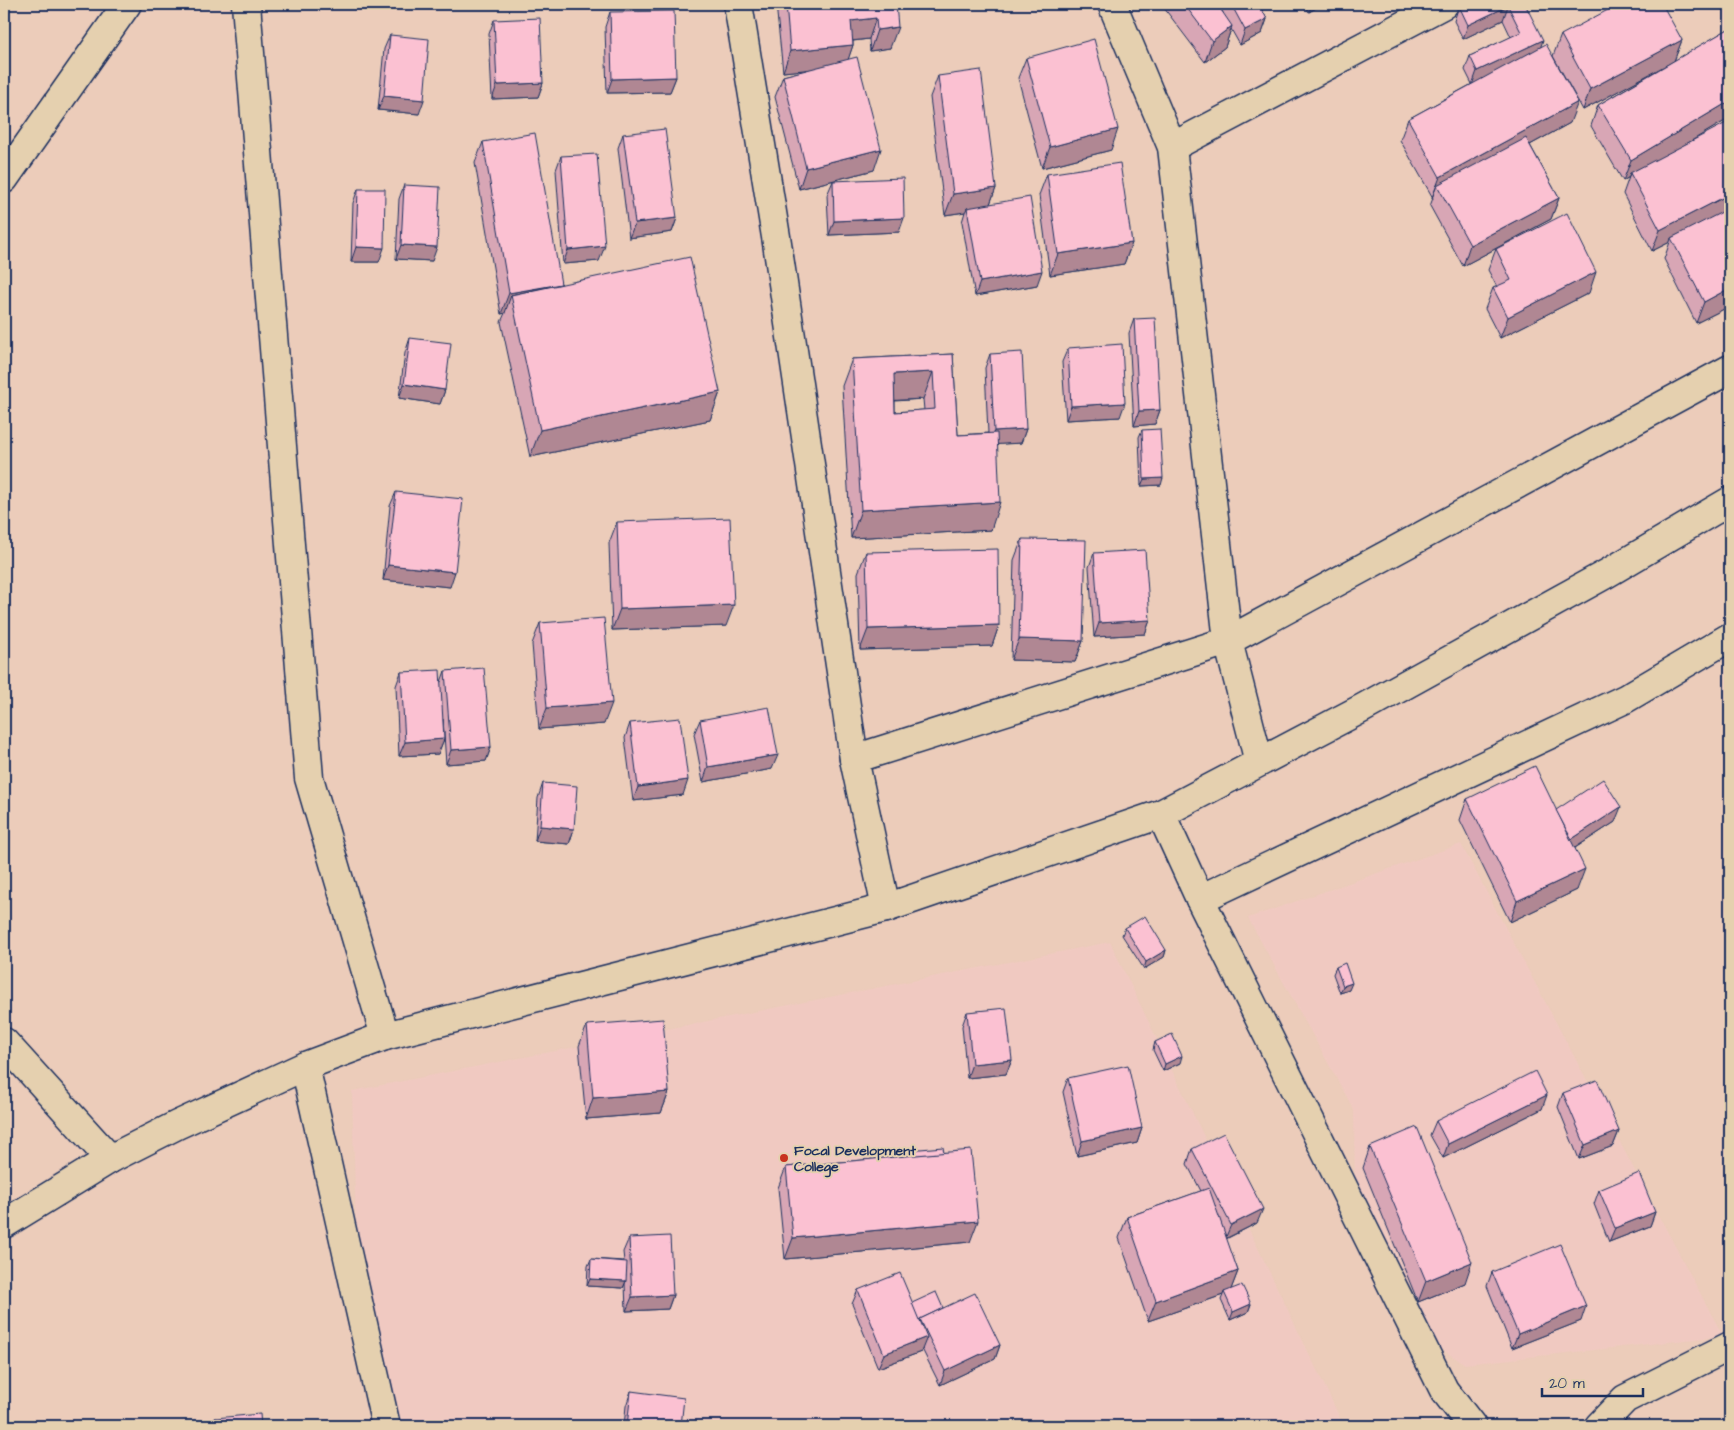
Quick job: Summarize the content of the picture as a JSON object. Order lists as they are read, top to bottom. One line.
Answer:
{"places":["Focal Development College"],"scale_bar":"20 m"}
